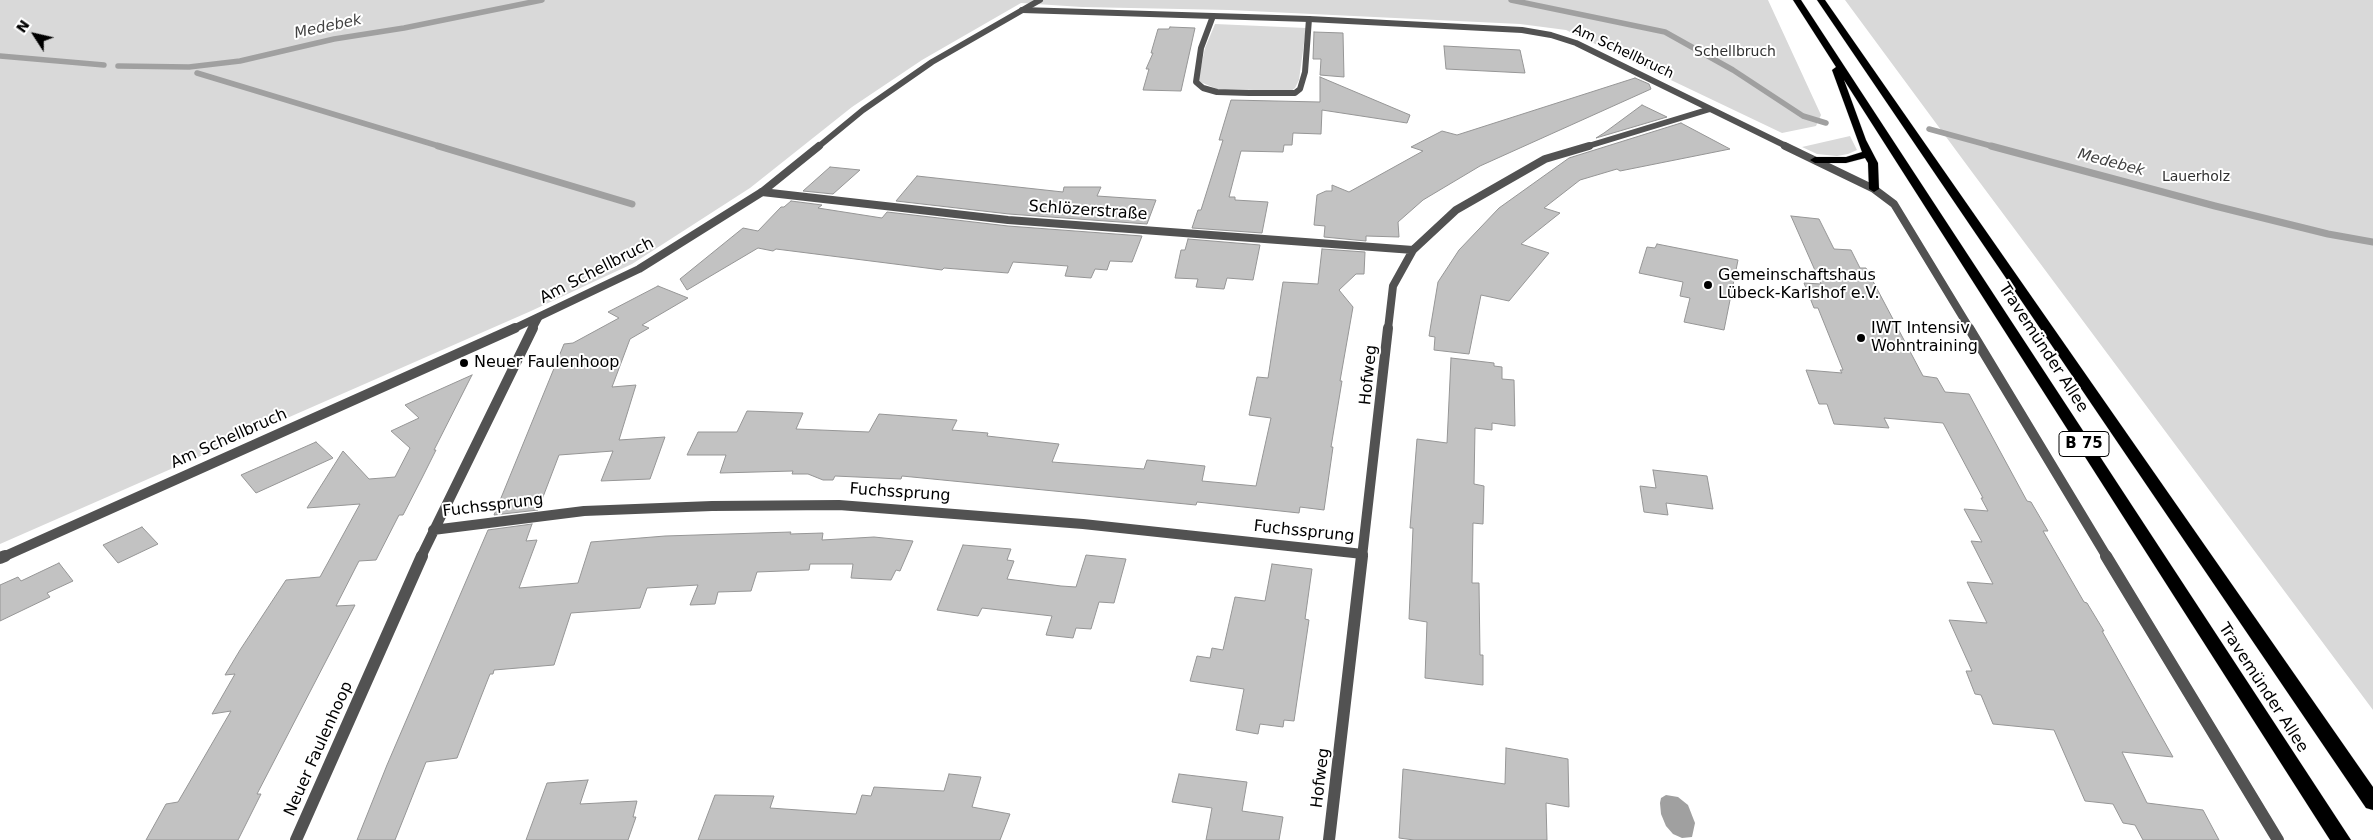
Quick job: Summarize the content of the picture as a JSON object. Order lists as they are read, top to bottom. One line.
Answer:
{"streets":{"highway":["Travemünder Allee","B 75"],"street":["Am Schellbruch","Schlözerstraße","Hofweg","Fuchssprung","Neuer Faulenhoop"]},"crossings":[["Am Schellbruch","Schlözerstraße"],["Am Schellbruch","Hofweg"],["Am Schellbruch","Neuer Faulenhoop"],["Schlözerstraße","Hofweg"],["Hofweg","Fuchssprung"],["Fuchssprung","Neuer Faulenhoop"]],"water":["Medebek"],"parks":["Schellbruch","Lauerholz"],"places":["Gemeinschaftshaus Lübeck-Karlshof e.V.","IWT Intensiv Wohntraining","Neuer Faulenhoop"],"north":"top left"}
